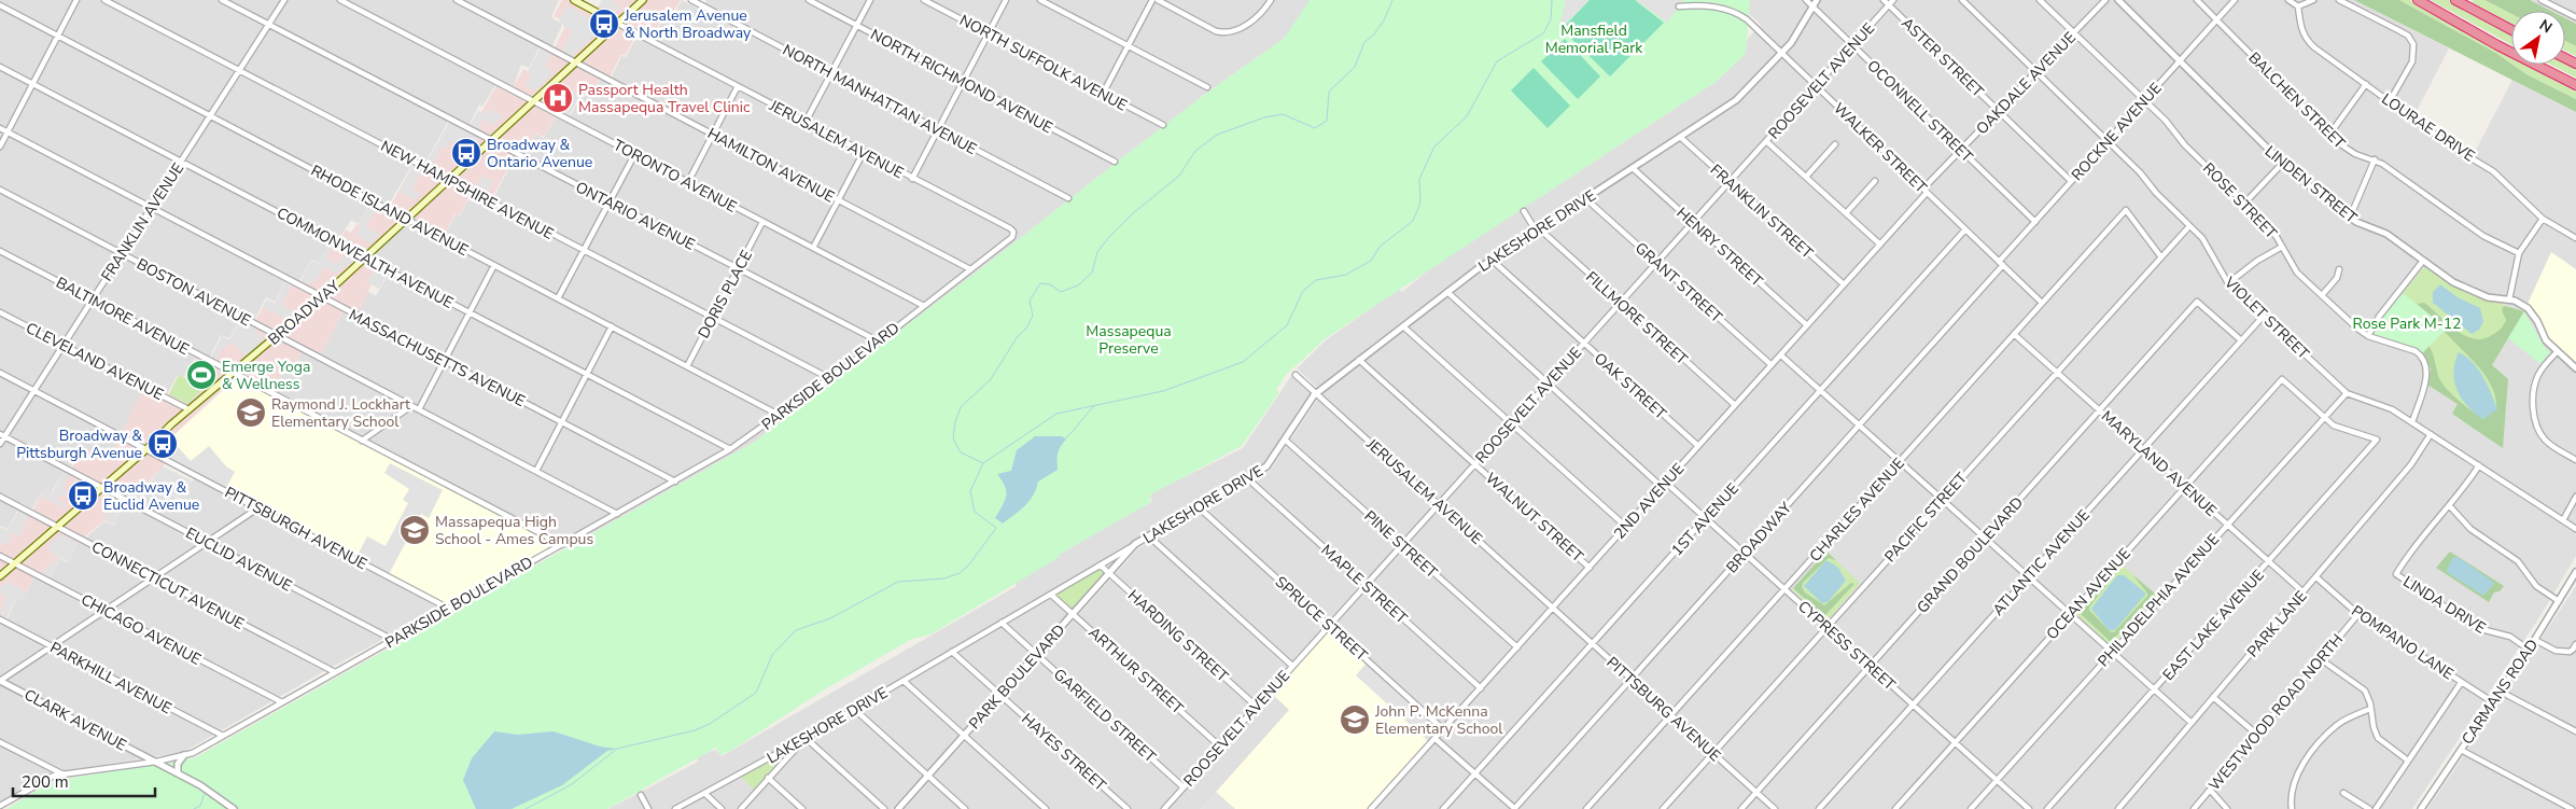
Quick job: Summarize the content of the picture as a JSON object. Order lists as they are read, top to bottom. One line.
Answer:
{"streets":{"main road":["JERUSALEM AVENUE","BROADWAY"],"street":["ASTER STREET","NORTH SUFFOLK AVENUE","NORTH RICHMOND AVENUE","ROOSEVELT AVENUE","OAKDALE AVENUE","NORTH MANHATTAN AVENUE","BALCHEN STREET","OCONNELL STREET","LOURAE DRIVE","ROCKNE AVENUE","WALKER STREET","HAMILTON AVENUE","TORONTO AVENUE","LINDEN STREET","NEW HAMPSHIRE AVENUE","ROSE STREET","RHODE ISLAND AVENUE","FRANKLIN STREET","ONTARIO AVENUE","FRANKLIN AVENUE","LAKESHORE DRIVE","HENRY STREET","COMMONWEALTH AVENUE","GRANT STREET","BOSTON AVENUE","DORIS PLACE","BALTIMORE AVENUE","FILLMORE STREET","VIOLET STREET","MASSACHUSETTS AVENUE","CLEVELAND AVENUE","PARKSIDE BOULEVARD","OAK STREET","MARYLAND AVENUE","2ND AVENUE","CHARLES AVENUE","WALNUT STREET","PACIFIC STREET","1ST AVENUE","PITTSBURGH AVENUE","PINE STREET","GRAND BOULEVARD","EUCLID AVENUE","ATLANTIC AVENUE","MAPLE STREET","CONNECTICUT AVENUE","OCEAN AVENUE","PHILADELPHIA AVENUE","LINDA DRIVE","SPRUCE STREET","PARK LANE","EAST LAKE AVENUE","CHICAGO AVENUE","HARDING STREET","POMPANO LANE","CYPRESS STREET","ARTHUR STREET","PARK BOULEVARD","PARKHILL AVENUE","CARMANS ROAD","PITTSBURG AVENUE","WESTWOOD ROAD NORTH","GARFIELD STREET","CLARK AVENUE","HAYES STREET"]},"crossings":[["ASTER STREET","ROOSEVELT AVENUE"],["ASTER STREET","OAKDALE AVENUE"],["ASTER STREET","ROCKNE AVENUE"],["ROOSEVELT AVENUE","OCONNELL STREET"],["ROOSEVELT AVENUE","JERUSALEM AVENUE"],["ROOSEVELT AVENUE","WALKER STREET"],["ROOSEVELT AVENUE","FRANKLIN STREET"],["ROOSEVELT AVENUE","HENRY STREET"],["ROOSEVELT AVENUE","GRANT STREET"],["ROOSEVELT AVENUE","FILLMORE STREET"],["ROOSEVELT AVENUE","OAK STREET"],["ROOSEVELT AVENUE","WALNUT STREET"],["ROOSEVELT AVENUE","PINE STREET"],["ROOSEVELT AVENUE","MAPLE STREET"],["ROOSEVELT AVENUE","SPRUCE STREET"],["ROOSEVELT AVENUE","HARDING STREET"],["ROOSEVELT AVENUE","CYPRESS STREET"],["ROOSEVELT AVENUE","ARTHUR STREET"],["ROOSEVELT AVENUE","GARFIELD STREET"],["OAKDALE AVENUE","OCONNELL STREET"],["OAKDALE AVENUE","WALKER STREET"],["OAKDALE AVENUE","ROSE STREET"],["OAKDALE AVENUE","VIOLET STREET"],["OAKDALE AVENUE","2ND AVENUE"],["BALCHEN STREET","ROCKNE AVENUE"],["OCONNELL STREET","ROCKNE AVENUE"],["OCONNELL STREET","LAKESHORE DRIVE"],["ROCKNE AVENUE","WALKER STREET"],["ROCKNE AVENUE","LINDEN STREET"],["ROCKNE AVENUE","ROSE STREET"],["ROCKNE AVENUE","BROADWAY"],["ROCKNE AVENUE","VIOLET STREET"],["JERUSALEM AVENUE","LAKESHORE DRIVE"],["JERUSALEM AVENUE","BROADWAY"],["JERUSALEM AVENUE","PARKSIDE BOULEVARD"],["JERUSALEM AVENUE","2ND AVENUE"],["JERUSALEM AVENUE","PITTSBURG AVENUE"],["WALKER STREET","LAKESHORE DRIVE"],["WALKER STREET","BROADWAY"],["WALKER STREET","2ND AVENUE"],["WALKER STREET","CHARLES AVENUE"],["WALKER STREET","1ST AVENUE"],["HAMILTON AVENUE","BROADWAY"],["HAMILTON AVENUE","PARKSIDE BOULEVARD"],["TORONTO AVENUE","DORIS PLACE"],["TORONTO AVENUE","BROADWAY"],["TORONTO AVENUE","PARKSIDE BOULEVARD"],["NEW HAMPSHIRE AVENUE","FRANKLIN AVENUE"],["NEW HAMPSHIRE AVENUE","DORIS PLACE"],["NEW HAMPSHIRE AVENUE","BROADWAY"],["NEW HAMPSHIRE AVENUE","PARKSIDE BOULEVARD"],["ROSE STREET","VIOLET STREET"],["RHODE ISLAND AVENUE","FRANKLIN AVENUE"],["RHODE ISLAND AVENUE","DORIS PLACE"],["RHODE ISLAND AVENUE","BROADWAY"],["RHODE ISLAND AVENUE","PARKSIDE BOULEVARD"],["FRANKLIN STREET","LAKESHORE DRIVE"],["FRANKLIN STREET","2ND AVENUE"],["ONTARIO AVENUE","FRANKLIN AVENUE"],["ONTARIO AVENUE","DORIS PLACE"],["ONTARIO AVENUE","BROADWAY"],["ONTARIO AVENUE","PARKSIDE BOULEVARD"],["FRANKLIN AVENUE","COMMONWEALTH AVENUE"],["FRANKLIN AVENUE","BOSTON AVENUE"],["FRANKLIN AVENUE","BALTIMORE AVENUE"],["FRANKLIN AVENUE","MASSACHUSETTS AVENUE"],["FRANKLIN AVENUE","CLEVELAND AVENUE"],["FRANKLIN AVENUE","PITTSBURGH AVENUE"],["FRANKLIN AVENUE","EUCLID AVENUE"],["LAKESHORE DRIVE","HENRY STREET"],["LAKESHORE DRIVE","GRANT STREET"],["LAKESHORE DRIVE","FILLMORE STREET"],["LAKESHORE DRIVE","OAK STREET"],["LAKESHORE DRIVE","WALNUT STREET"],["LAKESHORE DRIVE","PINE STREET"],["LAKESHORE DRIVE","MAPLE STREET"],["LAKESHORE DRIVE","SPRUCE STREET"],["LAKESHORE DRIVE","HARDING STREET"],["LAKESHORE DRIVE","CYPRESS STREET"],["LAKESHORE DRIVE","ARTHUR STREET"],["LAKESHORE DRIVE","PARK BOULEVARD"],["LAKESHORE DRIVE","GARFIELD STREET"],["LAKESHORE DRIVE","HAYES STREET"],["HENRY STREET","2ND AVENUE"],["COMMONWEALTH AVENUE","BROADWAY"],["COMMONWEALTH AVENUE","PARKSIDE BOULEVARD"],["GRANT STREET","2ND AVENUE"],["BOSTON AVENUE","BROADWAY"],["BOSTON AVENUE","PARKSIDE BOULEVARD"],["BROADWAY","BALTIMORE AVENUE"],["BROADWAY","MASSACHUSETTS AVENUE"],["BROADWAY","CLEVELAND AVENUE"],["BROADWAY","PITTSBURGH AVENUE"],["BROADWAY","EUCLID AVENUE"],["BROADWAY","CONNECTICUT AVENUE"],["BROADWAY","CHICAGO AVENUE"],["BROADWAY","CYPRESS STREET"],["BROADWAY","PITTSBURG AVENUE"],["BALTIMORE AVENUE","PARKSIDE BOULEVARD"],["FILLMORE STREET","2ND AVENUE"],["VIOLET STREET","PACIFIC STREET"],["VIOLET STREET","ATLANTIC AVENUE"],["VIOLET STREET","PHILADELPHIA AVENUE"],["VIOLET STREET","LINDA DRIVE"],["VIOLET STREET","PARK LANE"],["MASSACHUSETTS AVENUE","PARKSIDE BOULEVARD"],["PARKSIDE BOULEVARD","PITTSBURGH AVENUE"],["PARKSIDE BOULEVARD","EUCLID AVENUE"],["PARKSIDE BOULEVARD","CONNECTICUT AVENUE"],["PARKSIDE BOULEVARD","CHICAGO AVENUE"],["PARKSIDE BOULEVARD","PARKHILL AVENUE"],["PARKSIDE BOULEVARD","CLARK AVENUE"],["OAK STREET","2ND AVENUE"],["MARYLAND AVENUE","CHARLES AVENUE"],["MARYLAND AVENUE","PACIFIC STREET"],["MARYLAND AVENUE","GRAND BOULEVARD"],["MARYLAND AVENUE","ATLANTIC AVENUE"],["MARYLAND AVENUE","OCEAN AVENUE"],["MARYLAND AVENUE","PHILADELPHIA AVENUE"],["MARYLAND AVENUE","PARK LANE"],["MARYLAND AVENUE","EAST LAKE AVENUE"],["2ND AVENUE","WALNUT STREET"],["2ND AVENUE","PINE STREET"],["2ND AVENUE","MAPLE STREET"],["2ND AVENUE","SPRUCE STREET"],["2ND AVENUE","CYPRESS STREET"],["2ND AVENUE","PITTSBURG AVENUE"],["CHARLES AVENUE","PACIFIC STREET"],["CHARLES AVENUE","CYPRESS STREET"],["CHARLES AVENUE","PITTSBURG AVENUE"],["PACIFIC STREET","CYPRESS STREET"],["PACIFIC STREET","PITTSBURG AVENUE"],["1ST AVENUE","CYPRESS STREET"],["1ST AVENUE","PITTSBURG AVENUE"],["GRAND BOULEVARD","ATLANTIC AVENUE"],["GRAND BOULEVARD","CYPRESS STREET"],["GRAND BOULEVARD","PITTSBURG AVENUE"],["ATLANTIC AVENUE","CYPRESS STREET"],["OCEAN AVENUE","PHILADELPHIA AVENUE"],["OCEAN AVENUE","EAST LAKE AVENUE"],["OCEAN AVENUE","CYPRESS STREET"],["PHILADELPHIA AVENUE","EAST LAKE AVENUE"],["PHILADELPHIA AVENUE","CYPRESS STREET"],["LINDA DRIVE","CARMANS ROAD"],["PARK LANE","POMPANO LANE"],["HARDING STREET","PARK BOULEVARD"],["POMPANO LANE","CARMANS ROAD"],["POMPANO LANE","WESTWOOD ROAD NORTH"],["ARTHUR STREET","PARK BOULEVARD"],["PARK BOULEVARD","GARFIELD STREET"],["PARK BOULEVARD","HAYES STREET"]],"parks":["Mansfield Memorial Park","Rose Park M-12","Massapequa Preserve"],"places":{"bus stop":["Jerusalem Avenue & North Broadway","Broadway & Ontario Avenue","Broadway & Pittsburgh Avenue","Broadway & Euclid Avenue"],"hospital":["Passport Health Massapequa Travel Clinic"],"sports":["Emerge Yoga & Wellness"],"school or university":["Raymond J. Lockhart Elementary School","Massapequa High School - Ames Campus","John P. McKenna Elementary School"]},"scale_bar":"200 m","north":"top right"}
